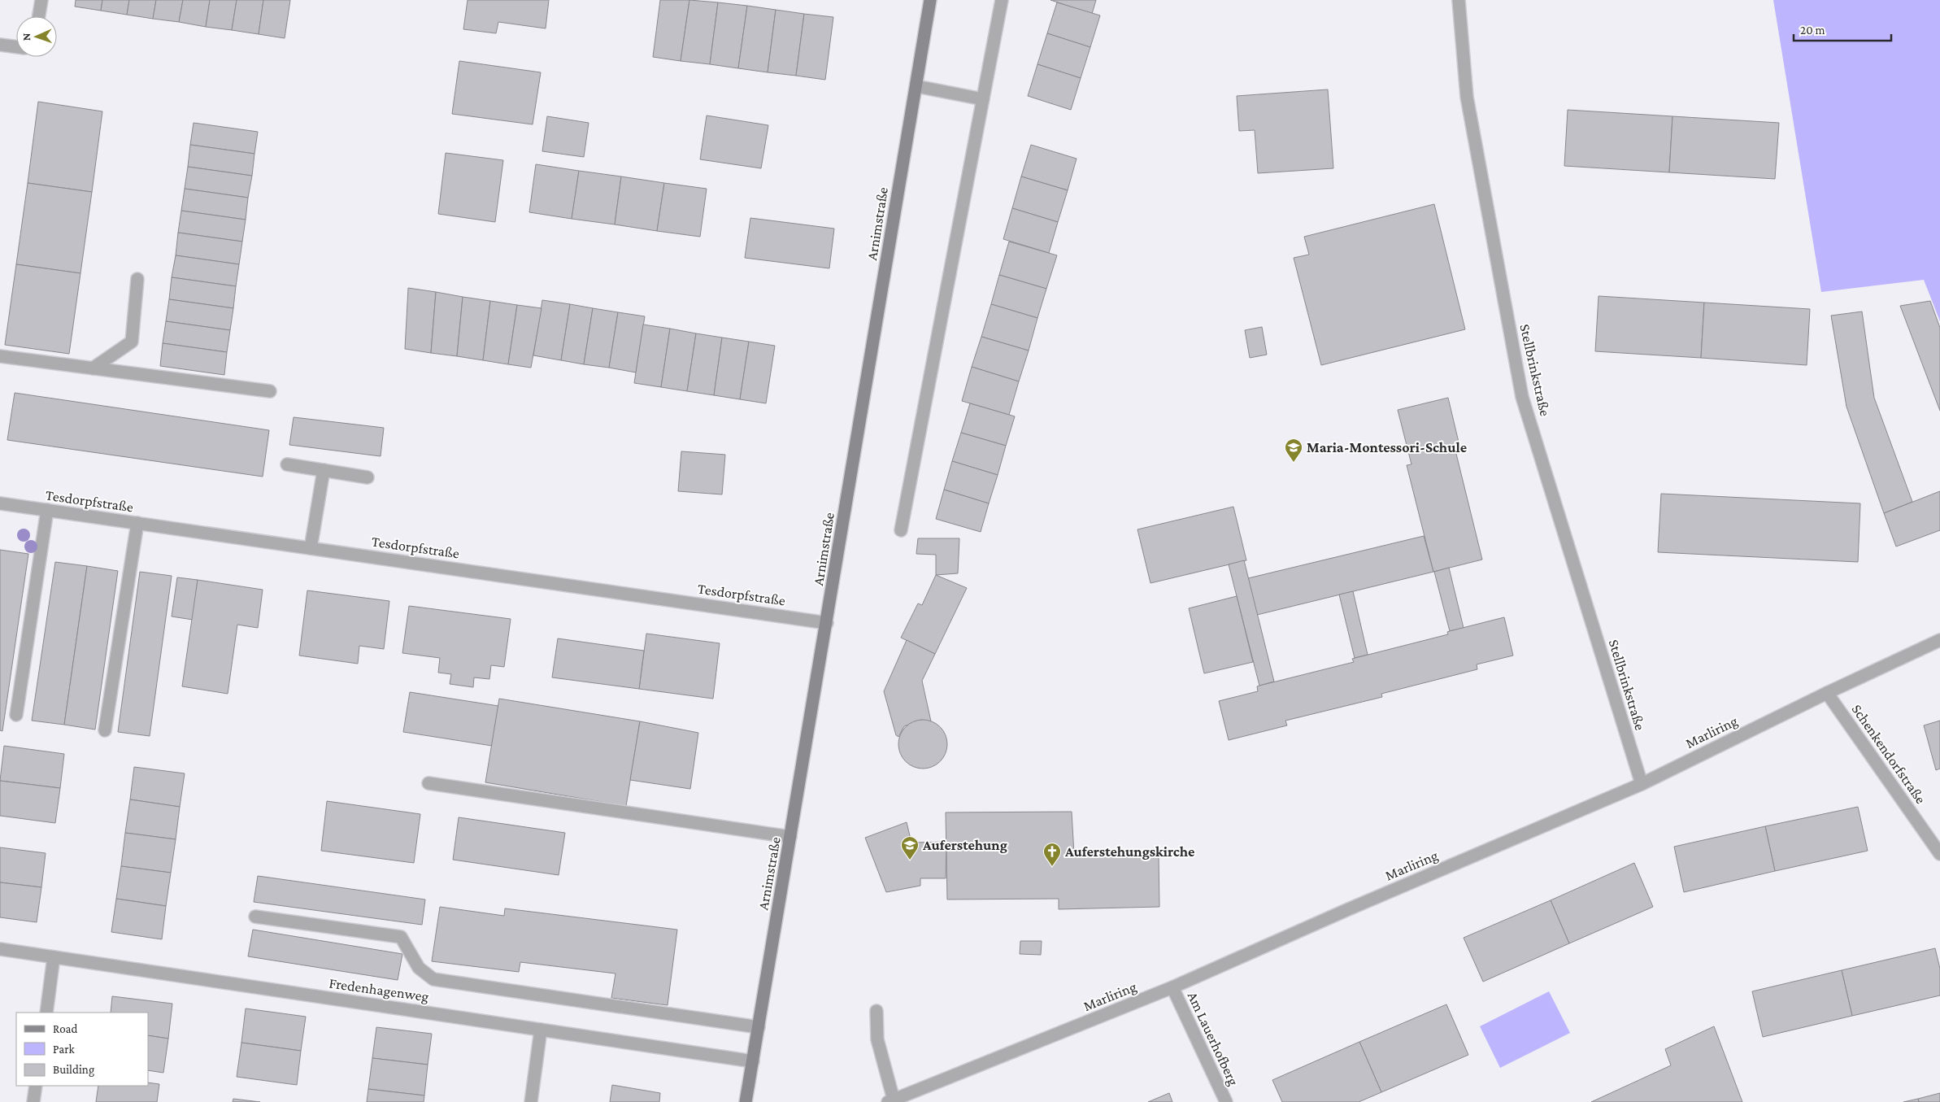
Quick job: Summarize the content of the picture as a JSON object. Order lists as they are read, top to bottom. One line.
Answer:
{"streets":{"main road":["Arnimstraße"],"street":["Stellbrinkstraße","Tesdorpfstraße","Marliring","Schenkendorfstraße","Fredenhagenweg","Am Lauerhofberg"]},"crossings":[["Arnimstraße","Tesdorpfstraße"],["Arnimstraße","Fredenhagenweg"],["Stellbrinkstraße","Marliring"],["Marliring","Schenkendorfstraße"],["Marliring","Am Lauerhofberg"]],"places":{"school or university":["Maria-Montessori-Schule","Auferstehung"],"church":["Auferstehungskirche"]},"legend":["Road","Park","Building"],"scale_bar":"20 m","north":"left"}
